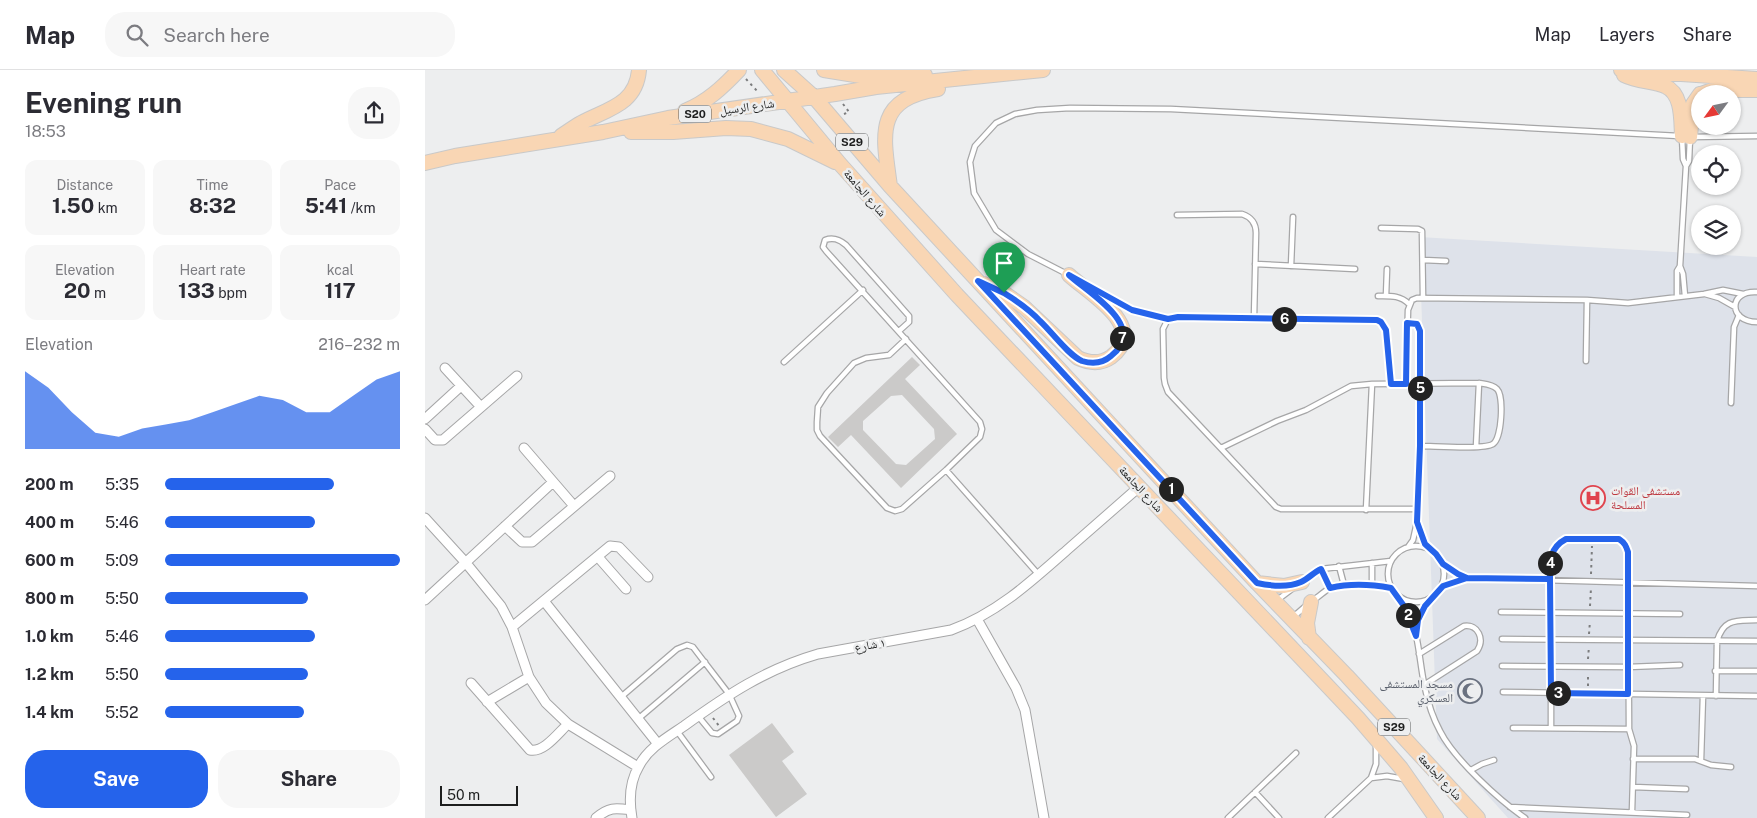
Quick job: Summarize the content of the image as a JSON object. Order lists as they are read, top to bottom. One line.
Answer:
{"streets":{"main road":["شارع الرسيل","S20","S29","شارع الجامعة"],"street":["١ شارع"]},"crossings":[["شارع الرسيل","S29"],["S29","شارع الجامعة"],["شارع الجامعة","١ شارع"]],"places":{"hospital":["مستشفى القوات المسلحة"],"mosque":["مسجد المستشفى العسكري"]},"scale_bar":"50 m","north":"bottom left","page":{"header":"Map","search":"Search here","nav":["Map","Layers","Share"],"heading":["Evening run","18:53"],"stats":[["Distance","1.50 km"],["Time","8:32"],["Pace","5:41 /km"],["Elevation","20 m"],["Heart rate","133 bpm"],["kcal","117"]],"pins":["6","7","5","1","4","2","3"],"chart":["Elevation","216–232 m"],"list":[{"name":"200 m","note":"5:35"},{"name":"400 m","note":"5:46"},{"name":"600 m","note":"5:09"},{"name":"800 m","note":"5:50"},{"name":"1.0 km","note":"5:46"},{"name":"1.2 km","note":"5:50"},{"name":"1.4 km","note":"5:52"}],"buttons":["Save","Share"],"scale":"50 m"}}
